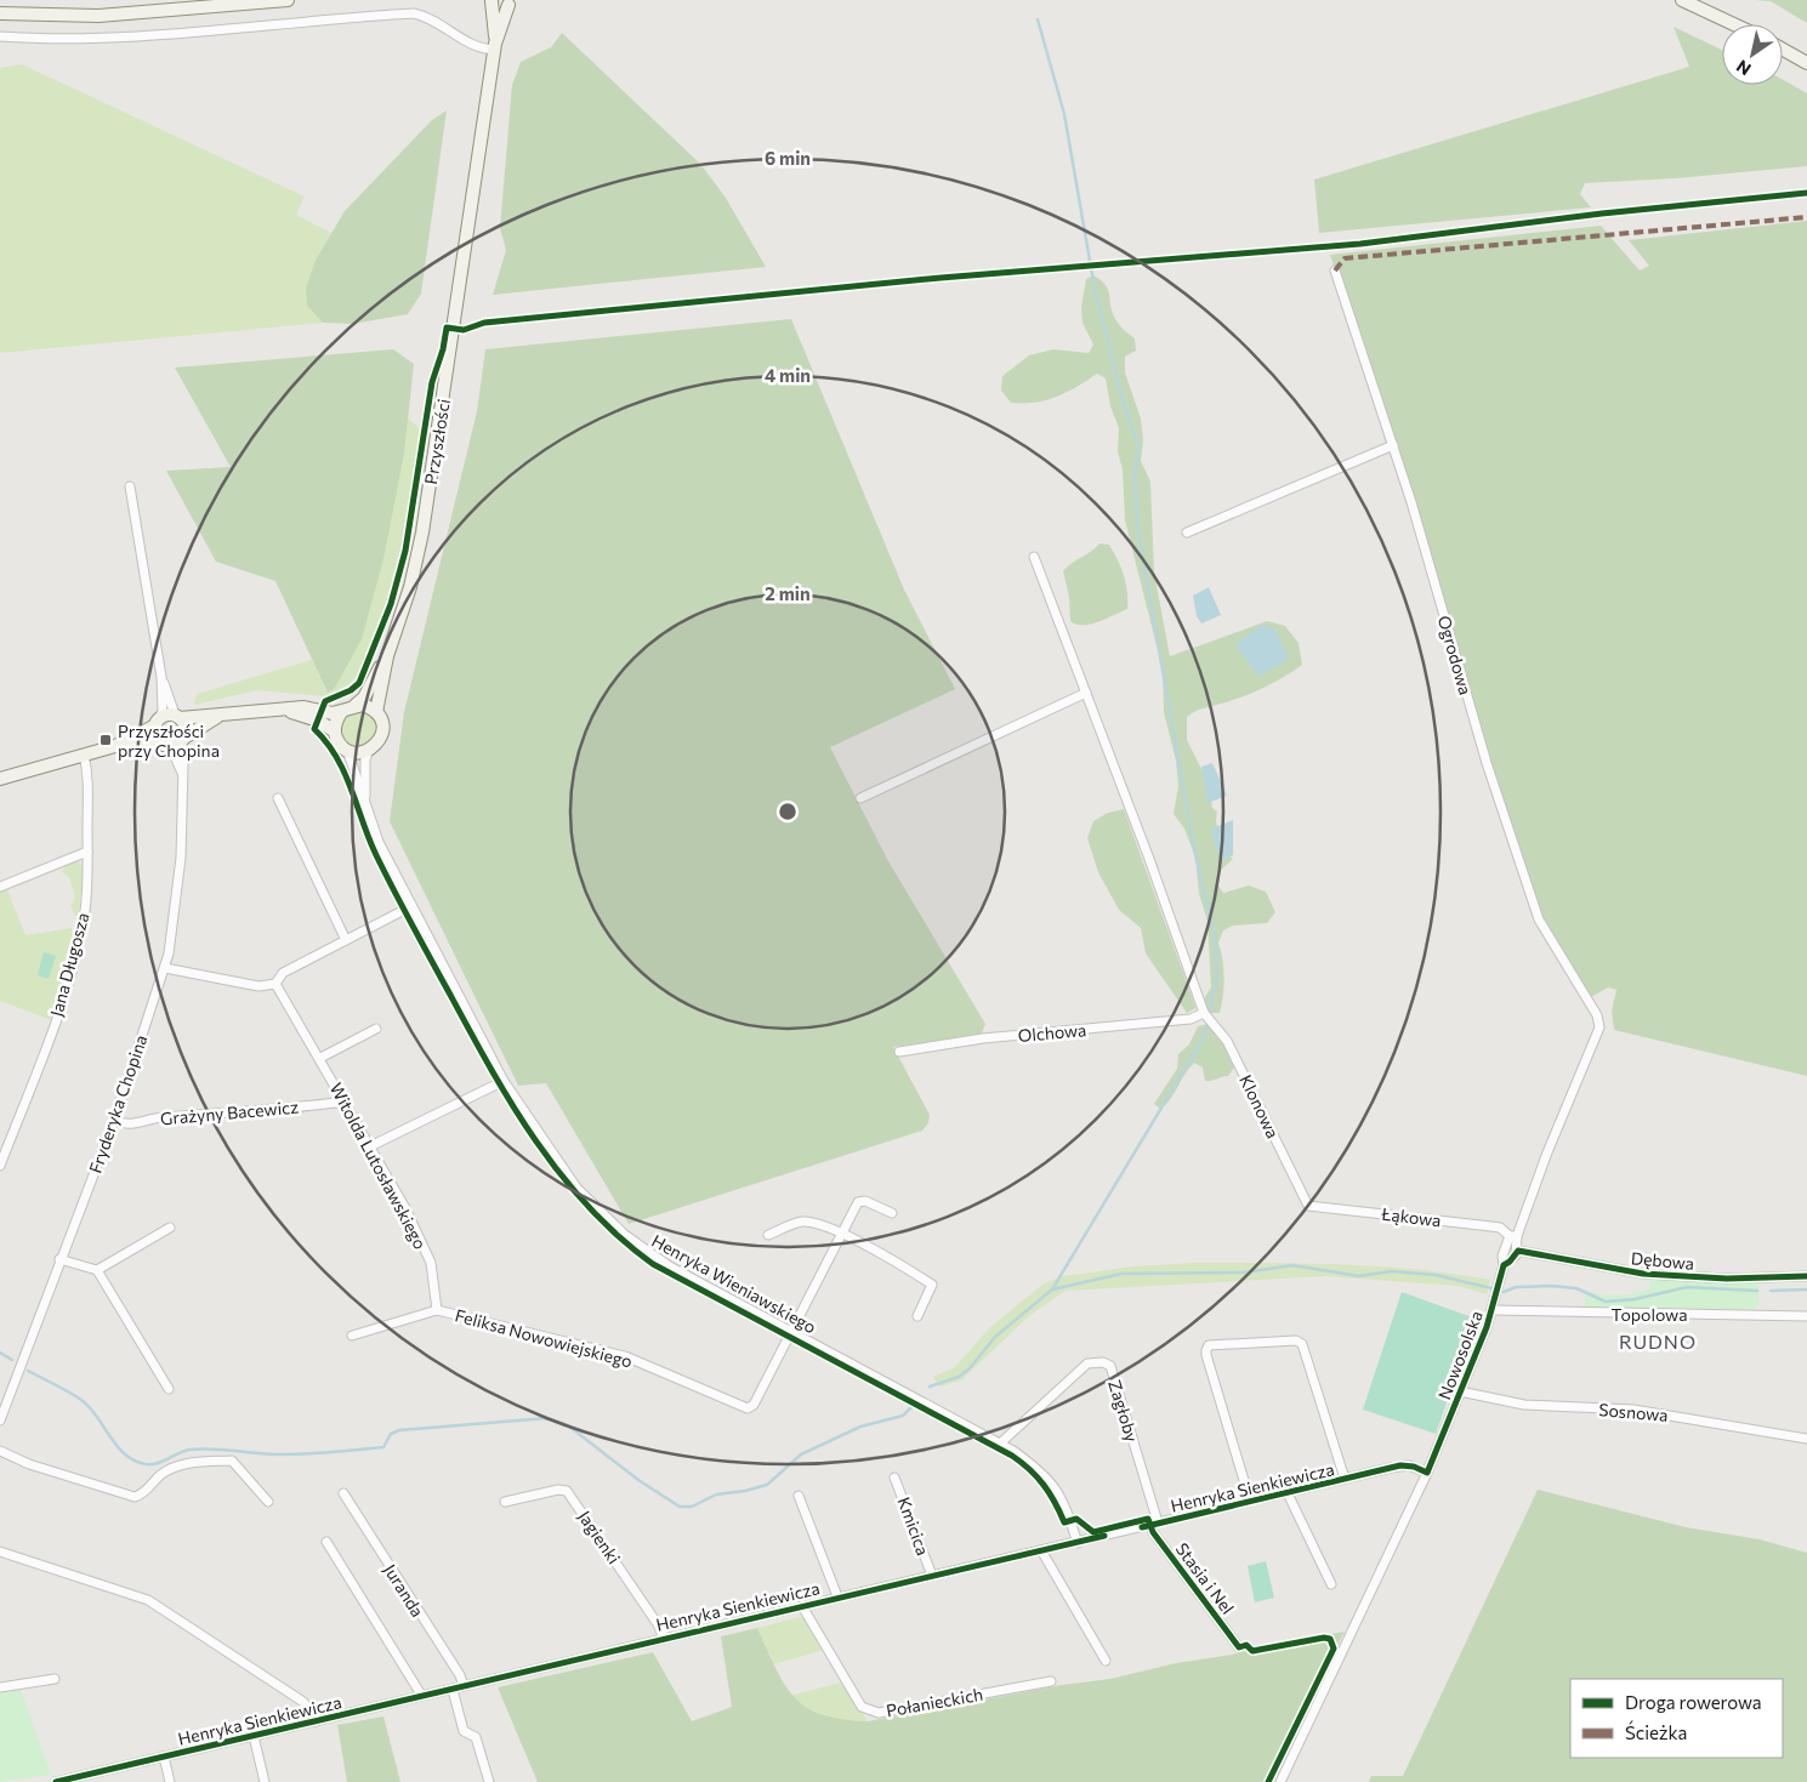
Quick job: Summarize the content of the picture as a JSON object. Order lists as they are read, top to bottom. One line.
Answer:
{"streets":{"street":["Przyszłości","Ogrodowa","Jana Długosza","Olchowa","Fryderyka Chopina","Klonowa","Grażyny Bacewicz","Witolda Lutosławskiego","Łąkowa","Dębowa","Henryka Wieniawskiego","Topolowa","Feliksa Nowowiejskiego","Nowosolska","Zagłoby","Sosnowa","Henryka Sienkiewicza","Kmicica","Jagienki","Stasia i Nel","Juranda","Połanieckich"]},"crossings":[["Przyszłości","Henryka Wieniawskiego"],["Ogrodowa","Nowosolska"],["Olchowa","Klonowa"],["Fryderyka Chopina","Grażyny Bacewicz"],["Klonowa","Łąkowa"],["Grażyny Bacewicz","Witolda Lutosławskiego"],["Witolda Lutosławskiego","Feliksa Nowowiejskiego"],["Łąkowa","Nowosolska"],["Dębowa","Nowosolska"],["Henryka Wieniawskiego","Feliksa Nowowiejskiego"],["Henryka Wieniawskiego","Zagłoby"],["Henryka Wieniawskiego","Henryka Sienkiewicza"],["Topolowa","Nowosolska"],["Nowosolska","Sosnowa"],["Nowosolska","Henryka Sienkiewicza"],["Zagłoby","Henryka Sienkiewicza"],["Zagłoby","Stasia i Nel"],["Henryka Sienkiewicza","Kmicica"],["Henryka Sienkiewicza","Jagienki"],["Henryka Sienkiewicza","Stasia i Nel"],["Henryka Sienkiewicza","Juranda"],["Henryka Sienkiewicza","Połanieckich"]],"districts":["RUDNO"],"places":{"transit":["Przyszłości przy Chopina"]},"legend":["Droga rowerowa","Ścieżka"],"north":"bottom left","rings":["6 min","4 min","2 min"]}
